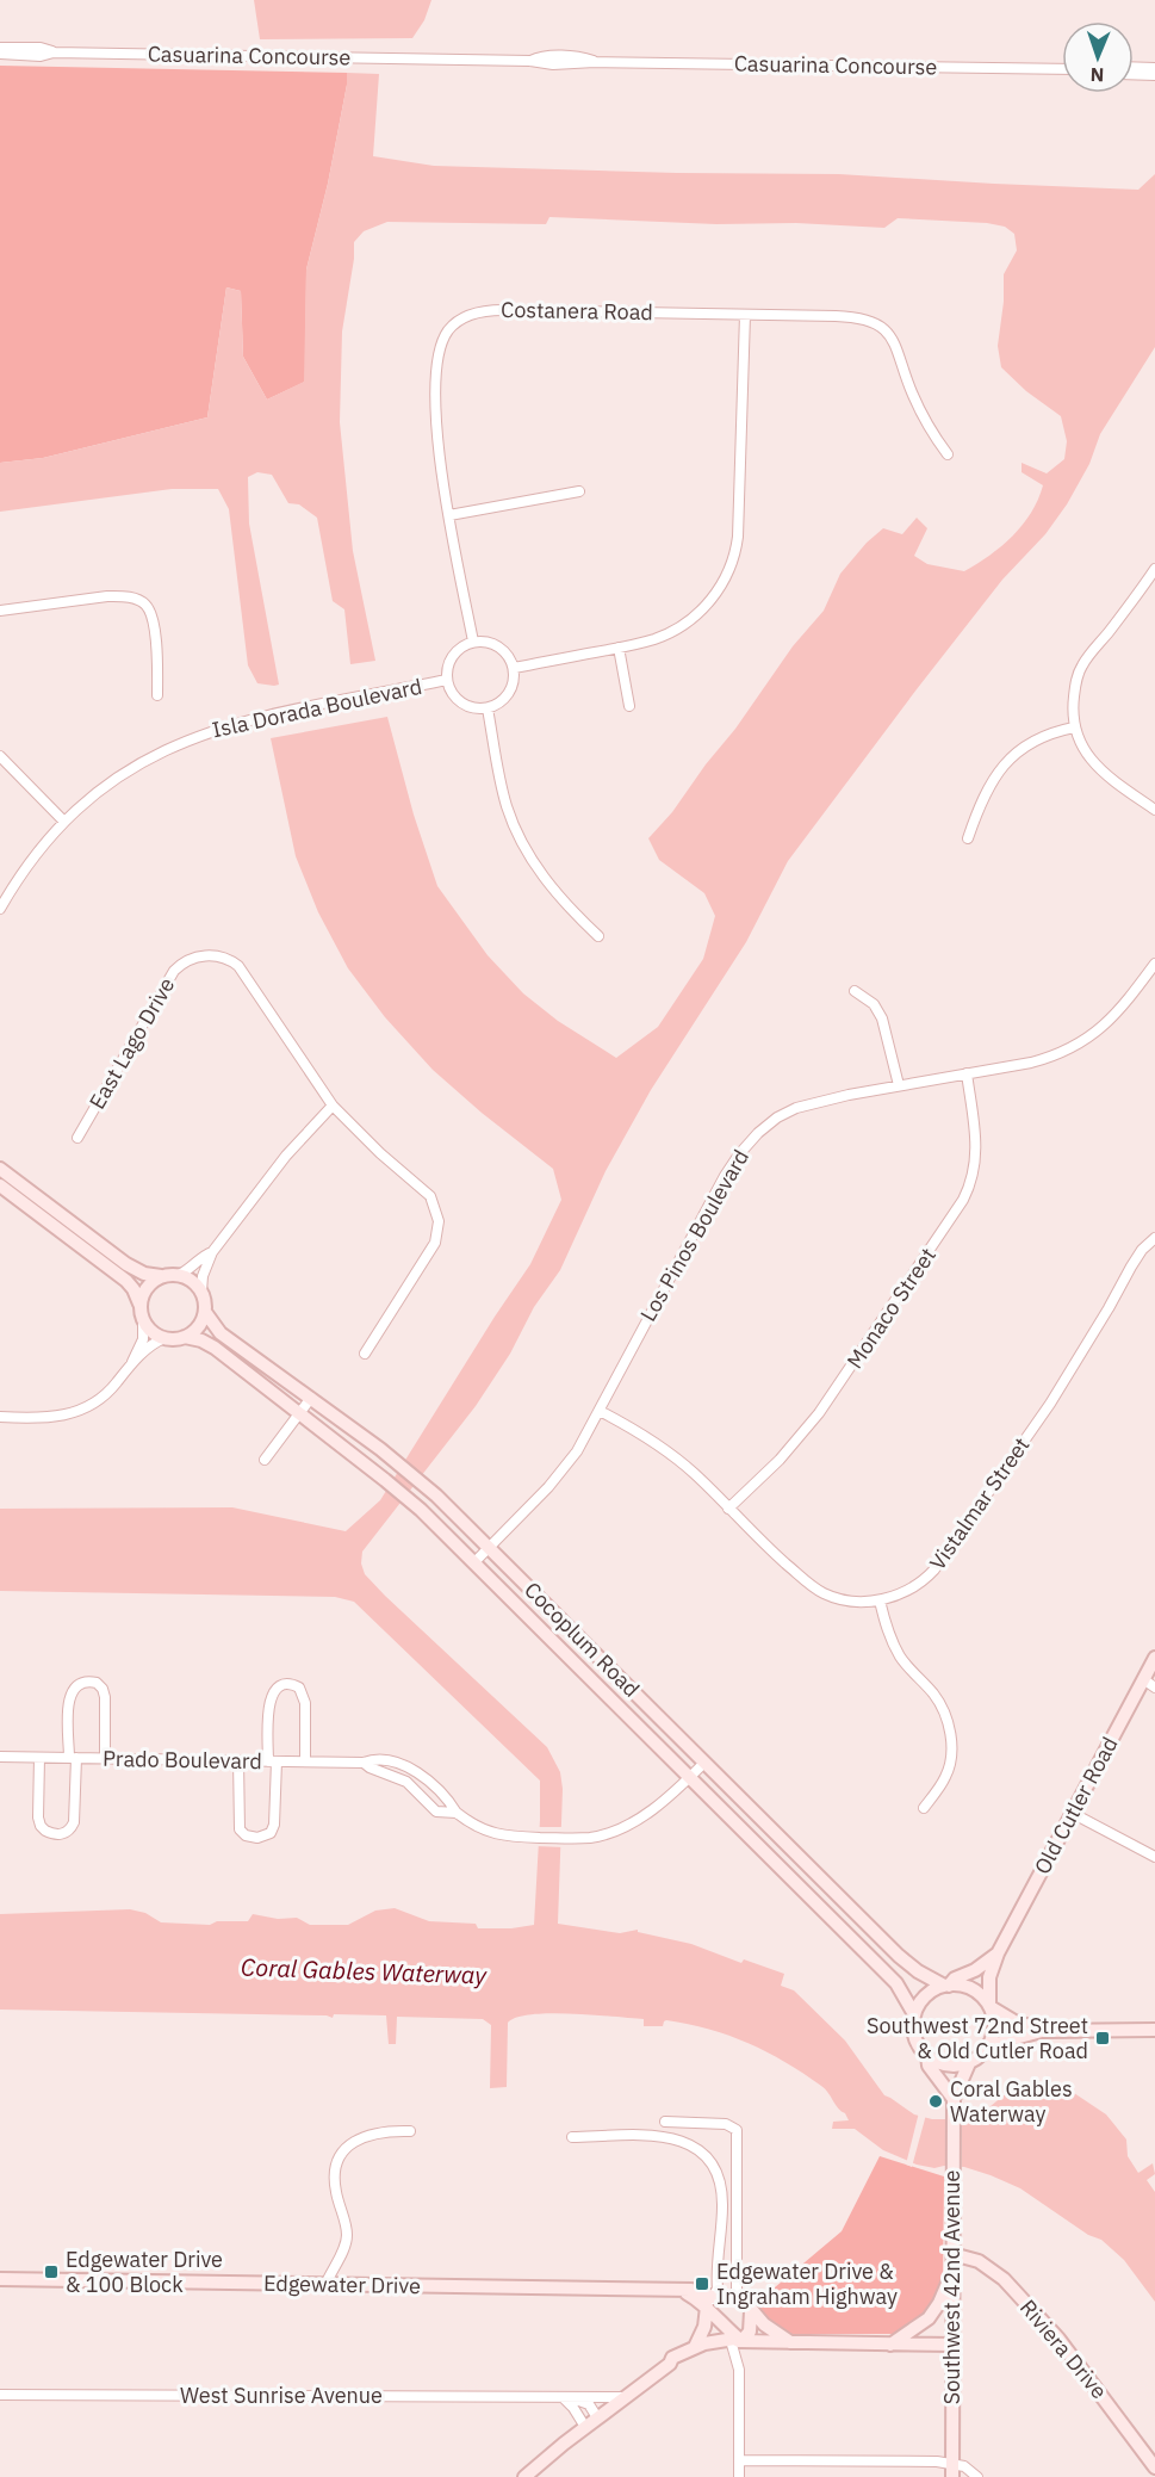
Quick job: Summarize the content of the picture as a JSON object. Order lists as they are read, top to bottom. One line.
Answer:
{"streets":{"street":["Casuarina Concourse","Costanera Road","Isla Dorada Boulevard","East Lago Drive","Los Pinos Boulevard","Monaco Street","Vistalmar Street","Cocoplum Road","Prado Boulevard","Old Cutler Road","Edgewater Drive","Southwest 42nd Avenue","Riviera Drive","West Sunrise Avenue"]},"crossings":[["Costanera Road","Isla Dorada Boulevard"],["Los Pinos Boulevard","Monaco Street"],["Los Pinos Boulevard","Vistalmar Street"],["Los Pinos Boulevard","Cocoplum Road"],["Monaco Street","Vistalmar Street"],["Cocoplum Road","Prado Boulevard"],["Cocoplum Road","Old Cutler Road"],["Cocoplum Road","Southwest 42nd Avenue"],["Old Cutler Road","Southwest 42nd Avenue"],["Southwest 42nd Avenue","Riviera Drive"]],"water":["Coral Gables Waterway"],"places":{"transit":["Southwest 72nd Street & Old Cutler Road","Edgewater Drive & 100 Block","Edgewater Drive & Ingraham Highway"],"other":["Coral Gables Waterway"]},"north":"bottom"}
